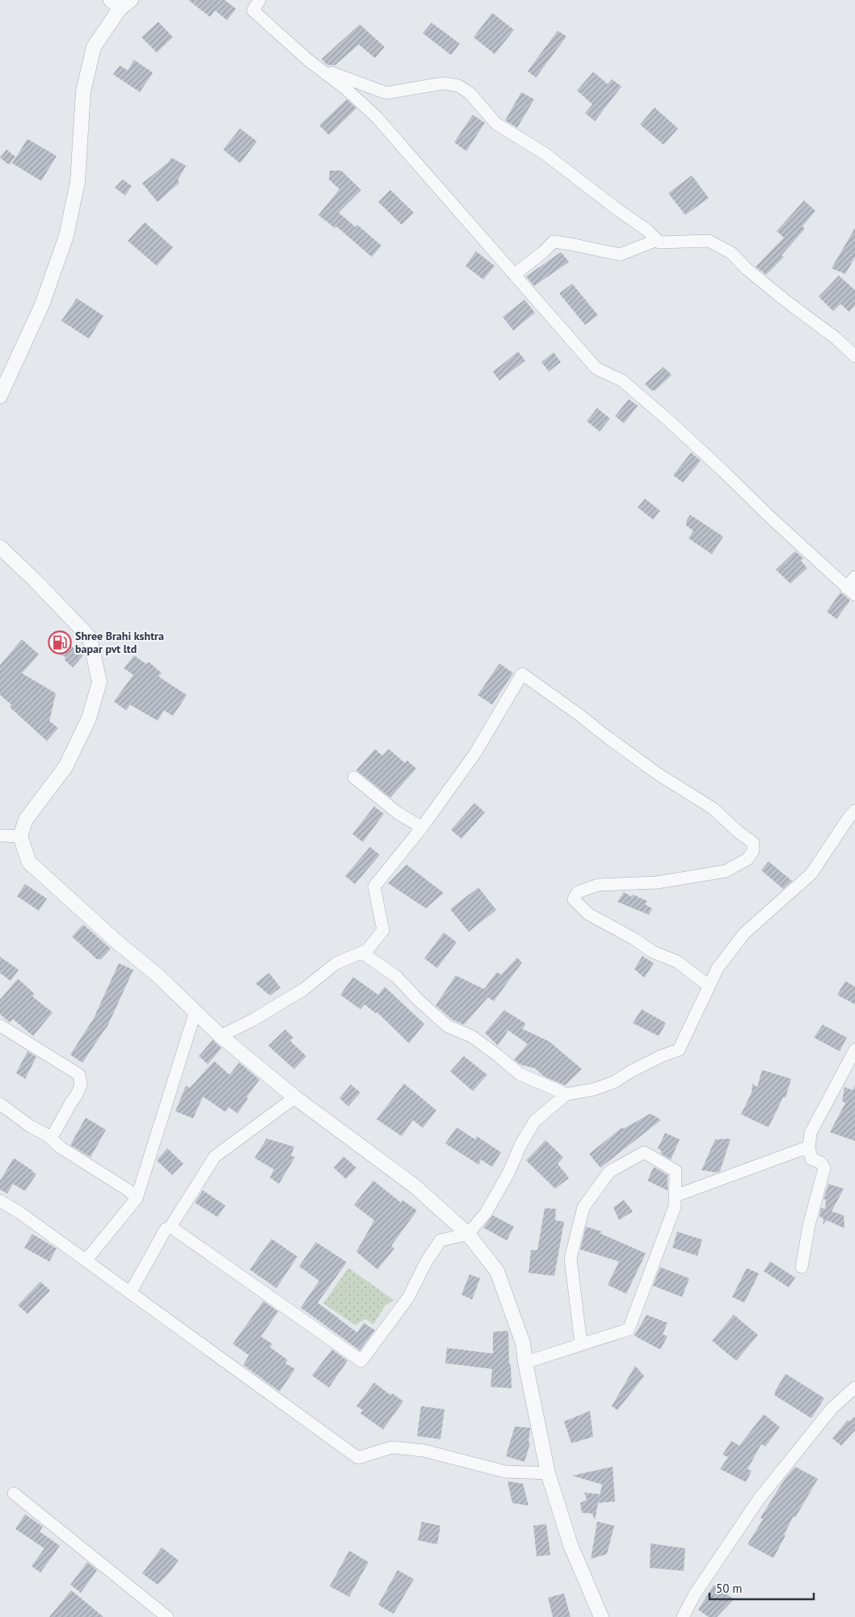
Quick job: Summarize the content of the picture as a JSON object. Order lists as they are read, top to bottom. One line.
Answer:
{"places":{"fuel station":["Shree Brahi kshtra bapar pvt ltd"]},"scale_bar":"50 m"}
